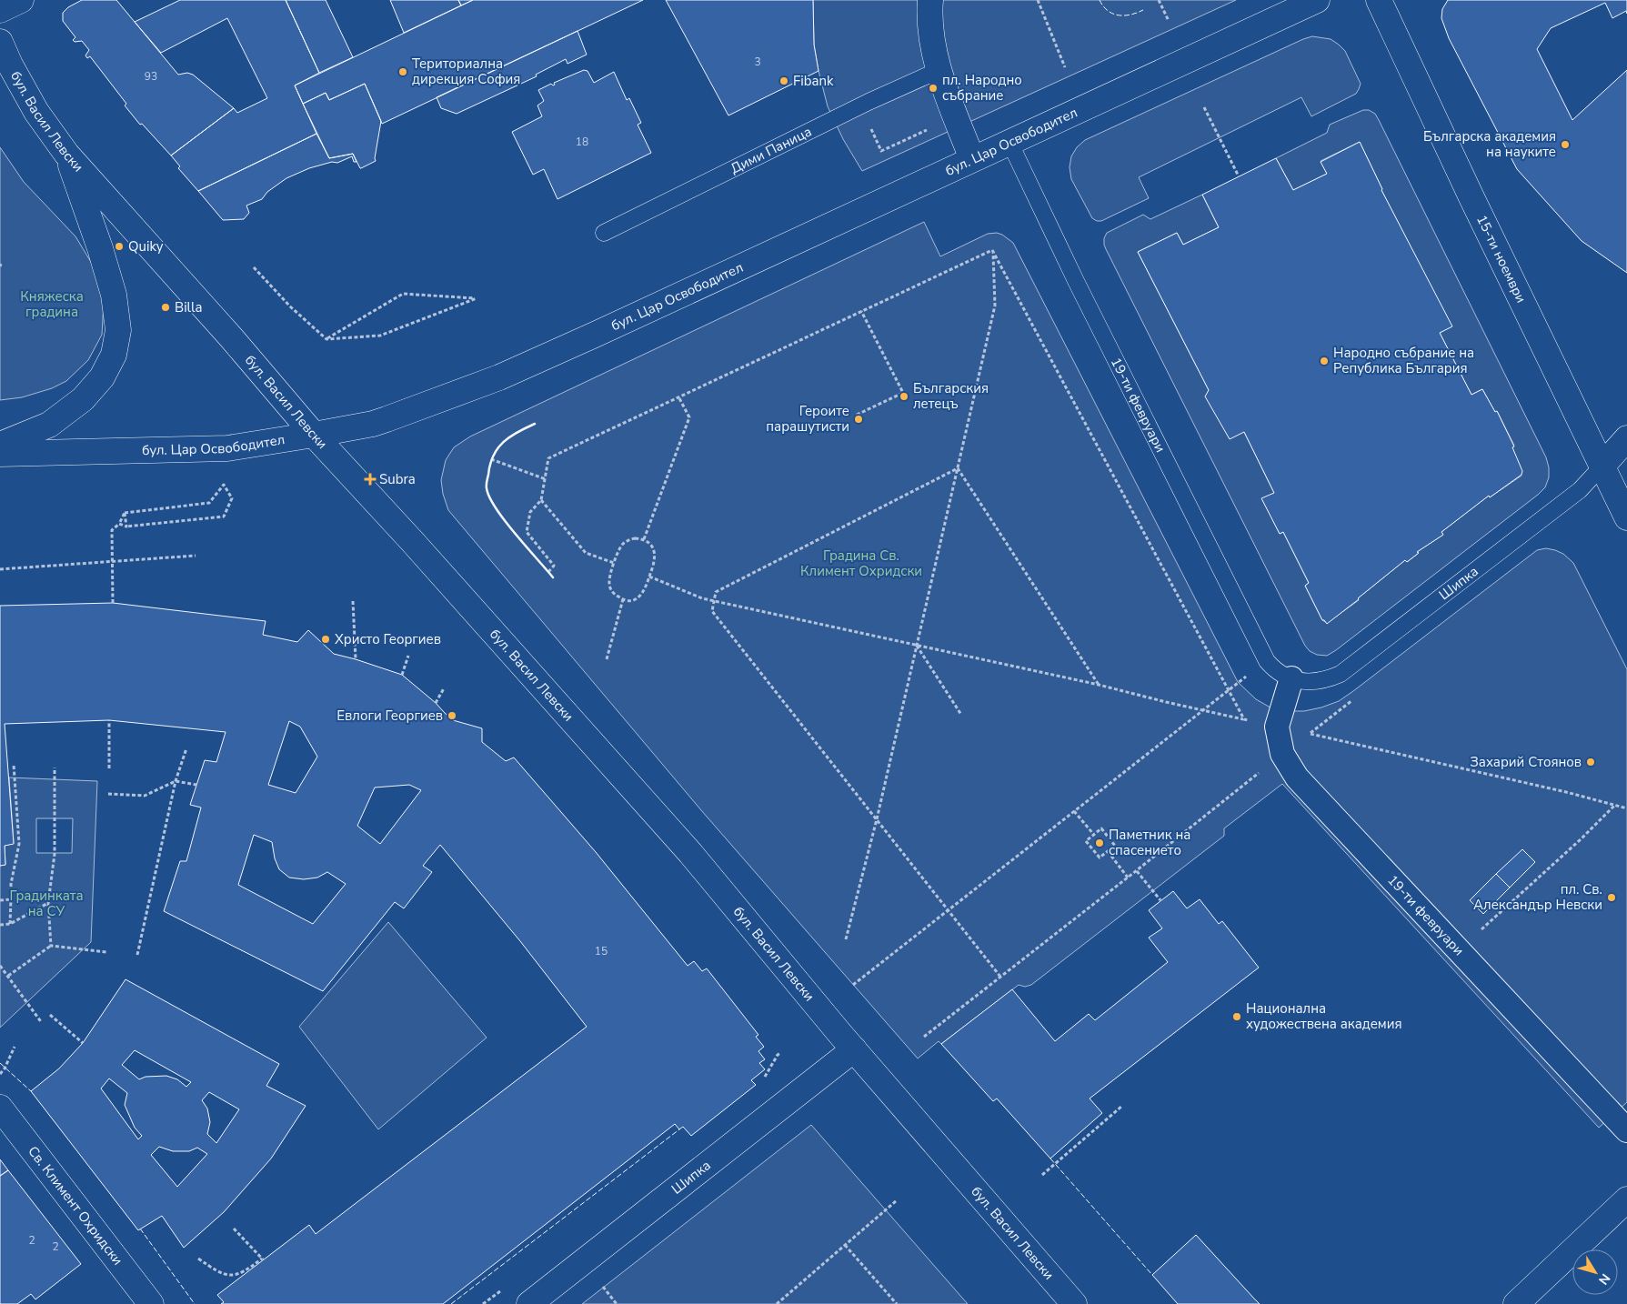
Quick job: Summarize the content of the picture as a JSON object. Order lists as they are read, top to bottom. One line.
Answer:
{"streets":{"main road":["бул. Васил Левски","бул. Цар Освободител","15-ти ноември","Шипка","Св. Климент Охридски"],"street":["19-ти февруари"],"lane":["Дими Паница"]},"crossings":[["бул. Васил Левски","бул. Цар Освободител"],["бул. Васил Левски","Шипка"],["бул. Цар Освободител","19-ти февруари"],["15-ти ноември","Шипка"],["19-ти февруари","Шипка"]],"parks":["Княжеска градина","Градина Св. Климент Охридски","Градинката на СУ"],"places":{"other":["Териториална дирекция София","Fibank","пл. Народно събрание","Българска академия на науките","Quiky","Billa","Народно събрание на Република България","Българския летецъ","Героите парашутисти","Христо Георгиев","Евлоги Георгиев","Захарий Стоянов","Паметник на спасението","пл. Св. Александър Невски","Национална художествена академия"],"health":["Subra"]},"house_numbers":["3","93","18","15","2","2"],"north":"bottom right"}
